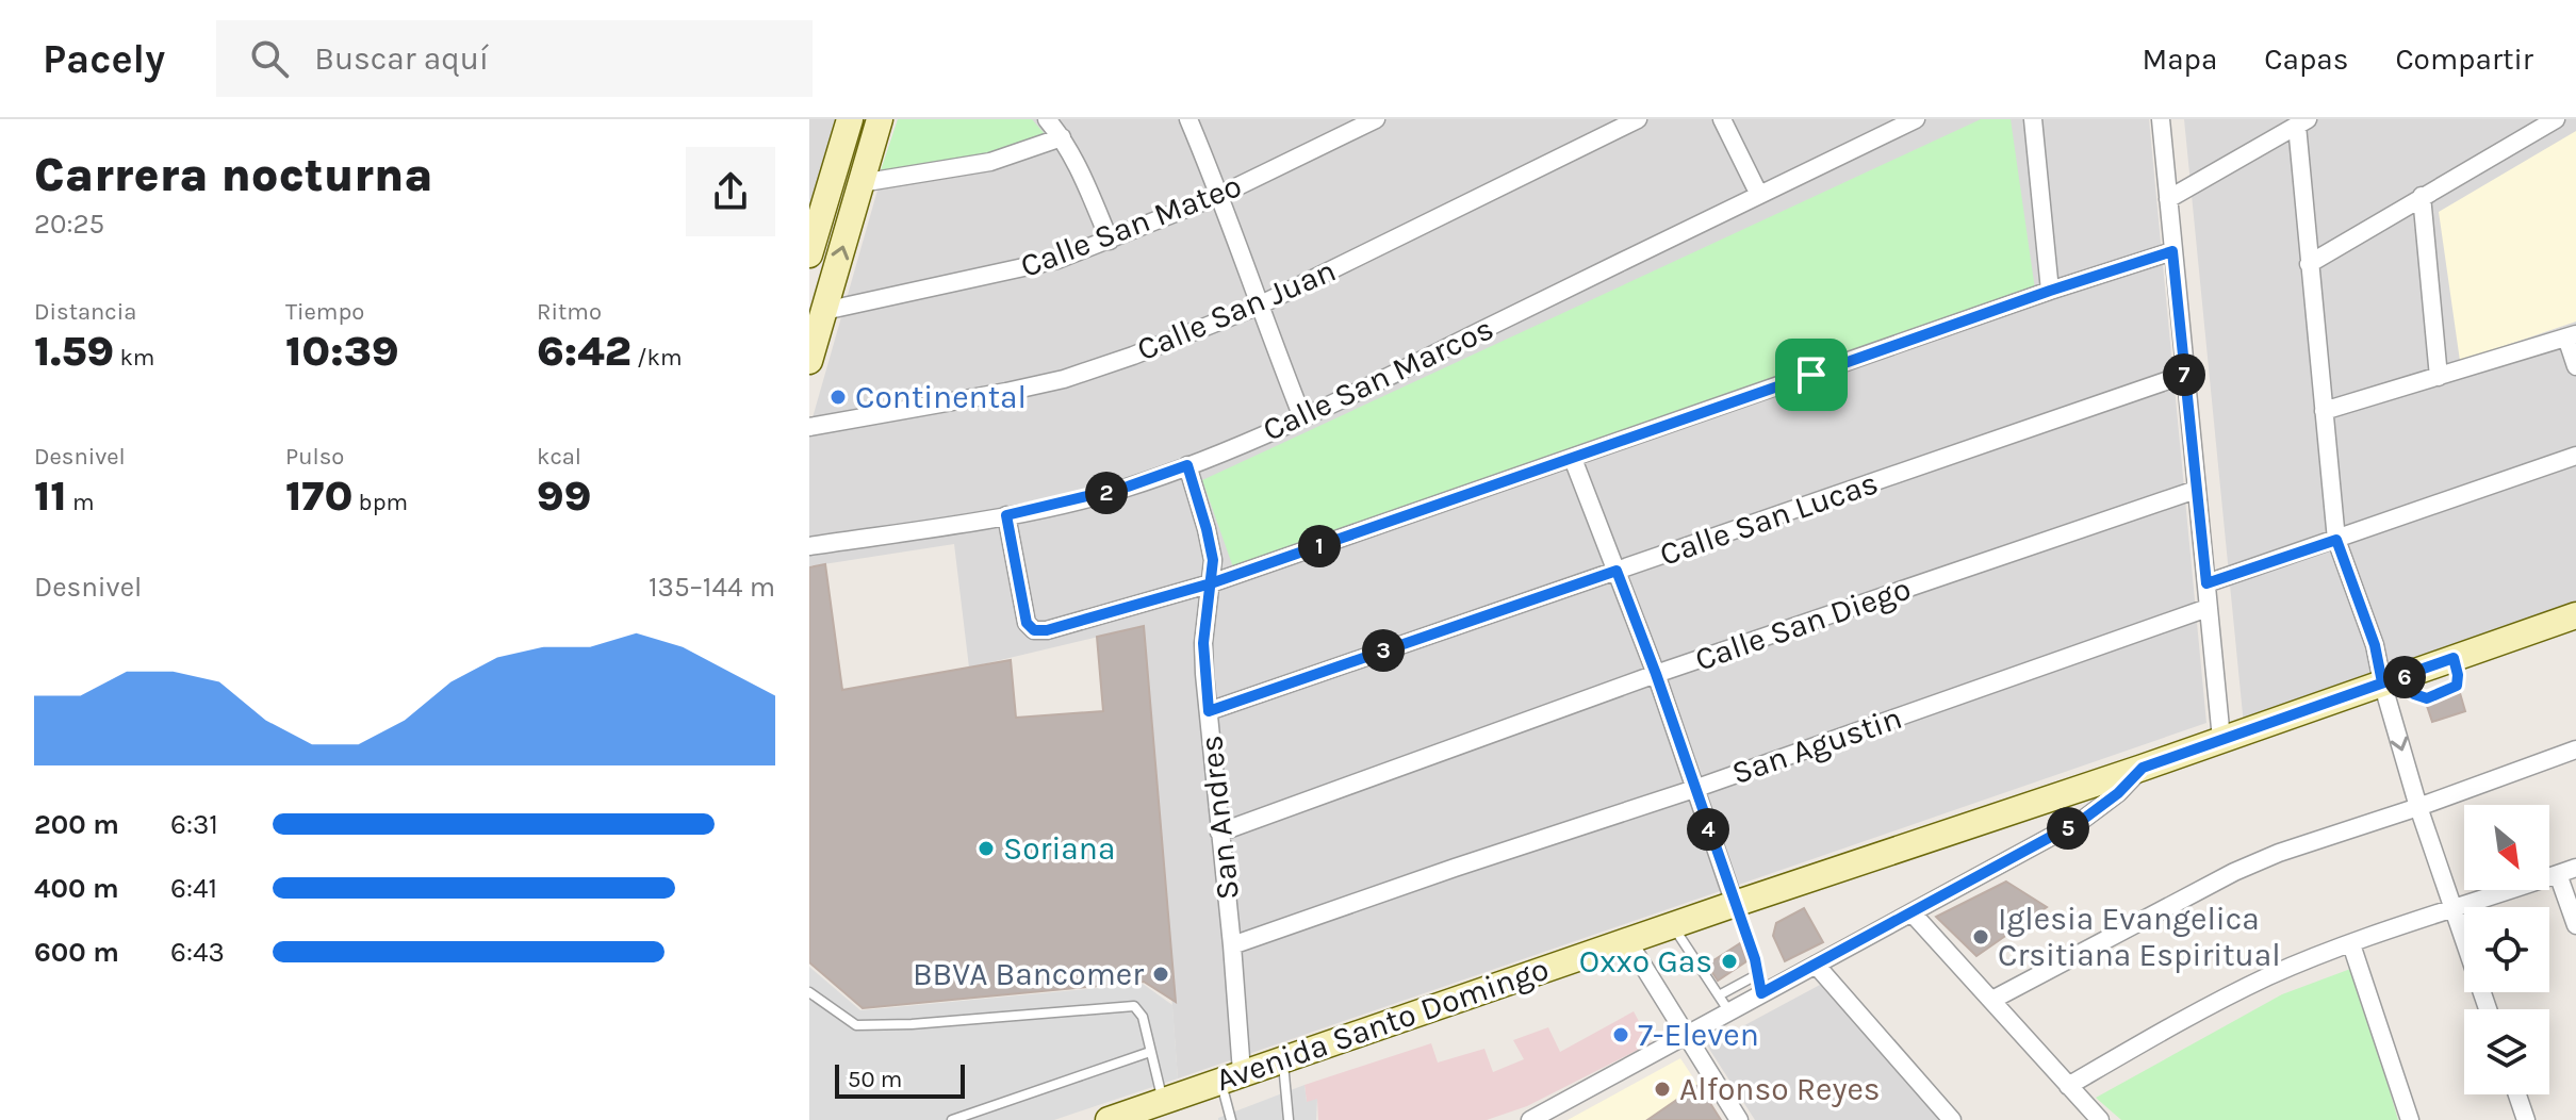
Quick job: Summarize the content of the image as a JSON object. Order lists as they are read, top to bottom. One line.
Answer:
{"streets":{"main road":["Avenida Santo Domingo"],"street":["Calle San Mateo","Calle San Juan","Calle San Marcos","Calle San Lucas","Calle San Diego","San Agustin","San Andres"]},"crossings":[["Calle San Marcos","San Andres"],["Calle San Lucas","San Andres"],["Calle San Diego","San Andres"],["San Agustin","San Andres"],["San Andres","Avenida Santo Domingo"]],"places":["Continental","Soriana","Iglesia Evangelica Crsitiana Espiritual","Oxxo Gas","BBVA Bancomer","7-Eleven","Alfonso Reyes"],"scale_bar":"50 m","north":"bottom right","page":{"header":"Pacely","search":"Buscar aquí","nav":["Mapa","Capas","Compartir"],"heading":["Carrera nocturna","20:25"],"stats":[["Distancia","1.59 km"],["Tiempo","10:39"],["Ritmo","6:42 /km"],["Desnivel","11 m"],["Pulso","170 bpm"],["kcal","99"]],"pins":["7","2","1","3","6","5","4"],"chart":["Desnivel","135–144 m"],"list":[{"name":"200 m","note":"6:31"},{"name":"400 m","note":"6:41"},{"name":"600 m","note":"6:43"}],"scale":"50 m"}}
